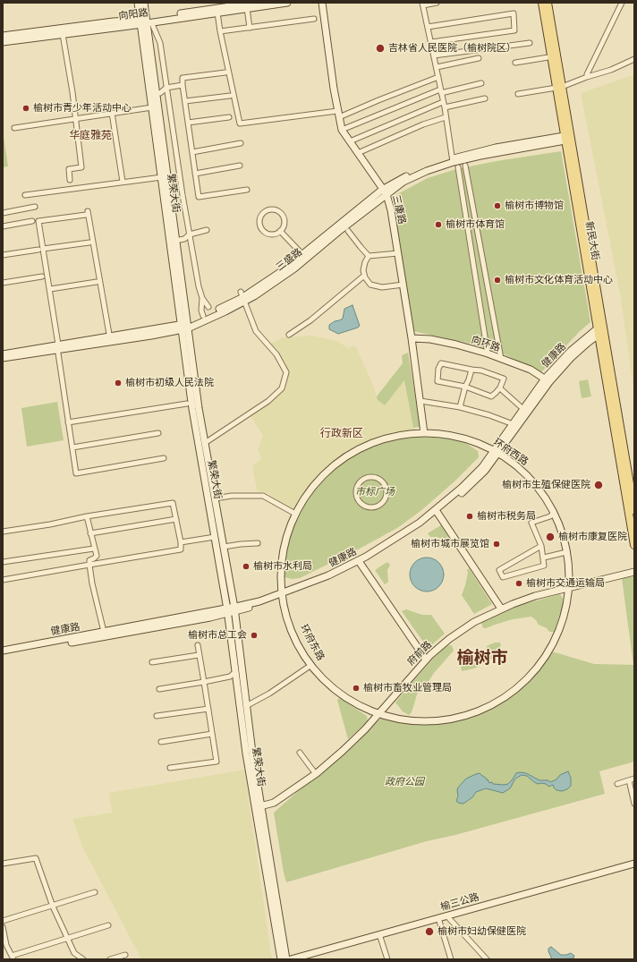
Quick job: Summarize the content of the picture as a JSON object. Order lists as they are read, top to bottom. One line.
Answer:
{"streets":{"main road":["向阳路","繁荣大街","三康路","新民大街","三盛路","向环路","健康路","环府西路","环府东路","府前路","榆三公路"]},"crossings":[["向阳路","繁荣大街"],["繁荣大街","三盛路"],["繁荣大街","健康路"],["繁荣大街","府前路"],["三康路","三盛路"],["三康路","向环路"],["三康路","环府西路"],["新民大街","三盛路"],["新民大街","健康路"],["向环路","健康路"],["健康路","环府西路"],["健康路","环府东路"],["环府西路","环府东路"],["环府西路","府前路"],["环府东路","府前路"]],"districts":["华庭雅苑","行政新区","榆树市"],"parks":["市标广场","政府公园"],"places":["吉林省人民医院（榆树院区）","榆树市青少年活动中心","榆树市博物馆","榆树市体育馆","榆树市文化体育活动中心","榆树市初级人民法院","榆树市生殖保健医院","榆树市税务局","榆树市康复医院","榆树市城市展览馆","榆树市水利局","榆树市交通运输局","榆树市总工会","榆树市畜牧业管理局","榆树市妇幼保健医院"]}
